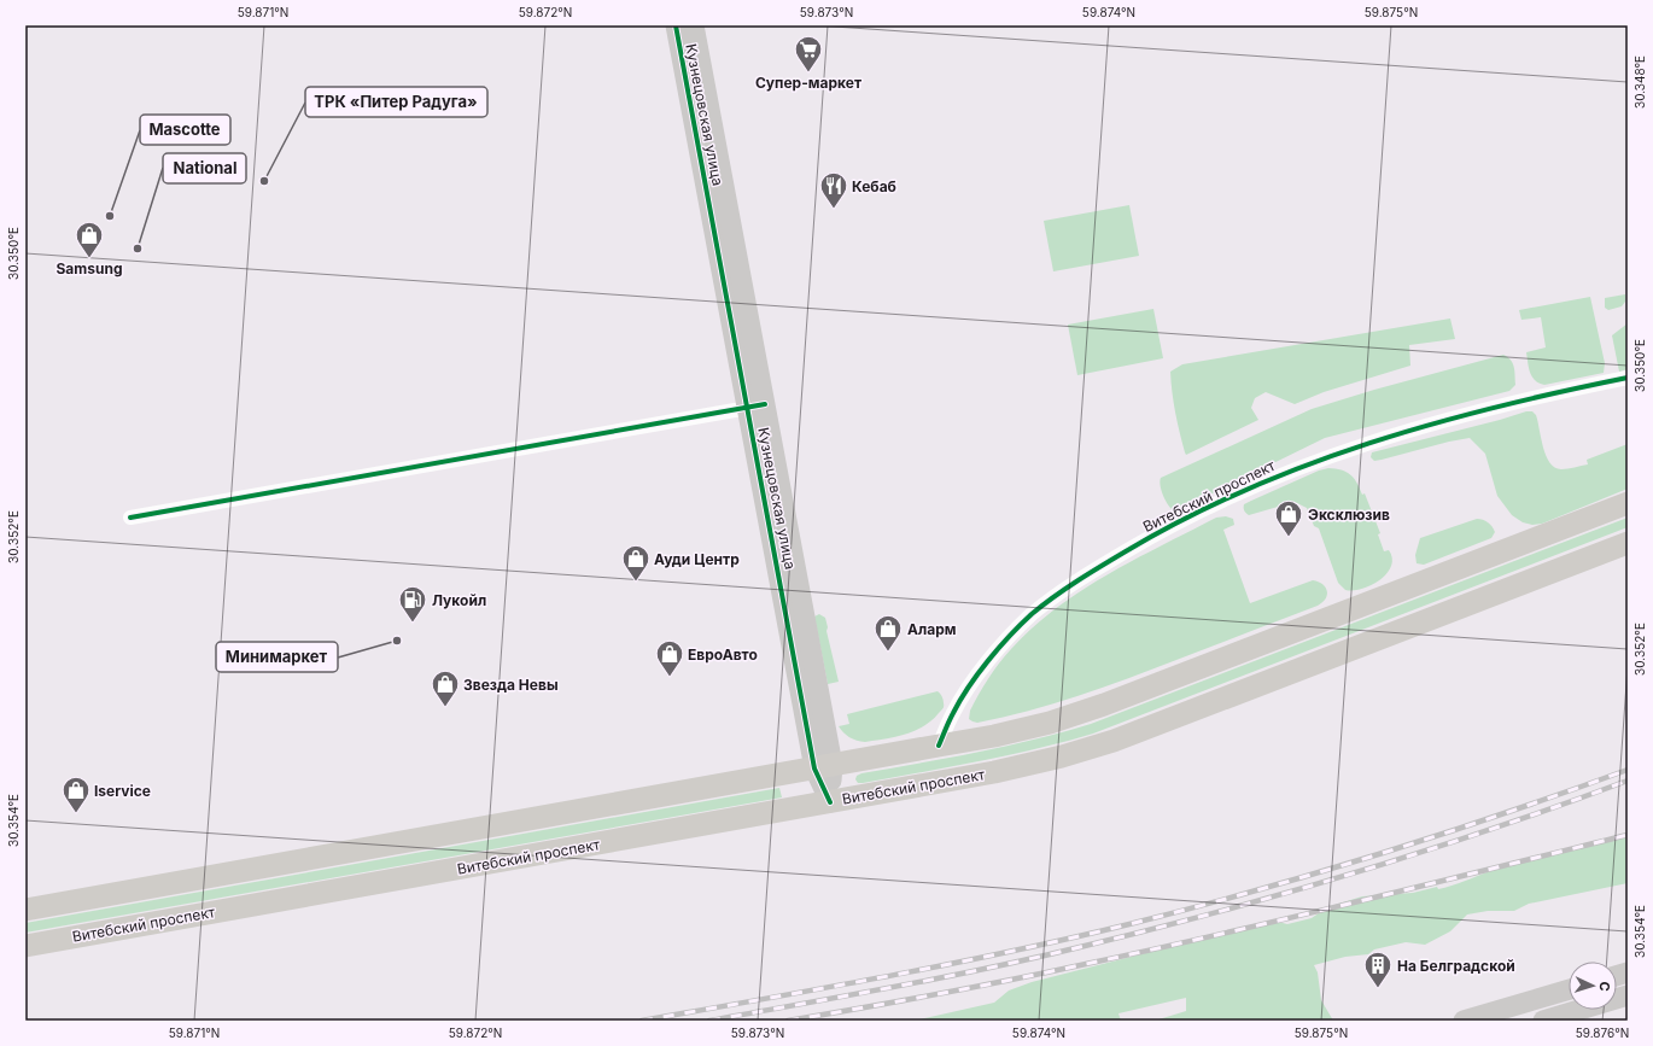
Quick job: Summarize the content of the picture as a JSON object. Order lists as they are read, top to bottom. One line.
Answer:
{"streets":{"main road":["Витебский проспект"],"street":["Кузнецовская улица"]},"crossings":[["Кузнецовская улица","Витебский проспект"]],"places":{"supermarket":["Супер-маркет"],"other":["ТРК «Питер Радуга»","Mascotte","National","Минимаркет"],"restaurant":["Кебаб"],"shop":["Samsung","Эксклюзив","Ауди Центр","Аларм","ЕвроАвто","Звезда Невы","Iservice"],"fuel station":["Лукойл"],"building":["На Белградской"]},"north":"right","coordinates":["59.871°N","59.872°N","59.873°N","59.874°N","59.875°N","30.348°E","30.350°E","30.352°E","30.354°E","59.876°N"]}
